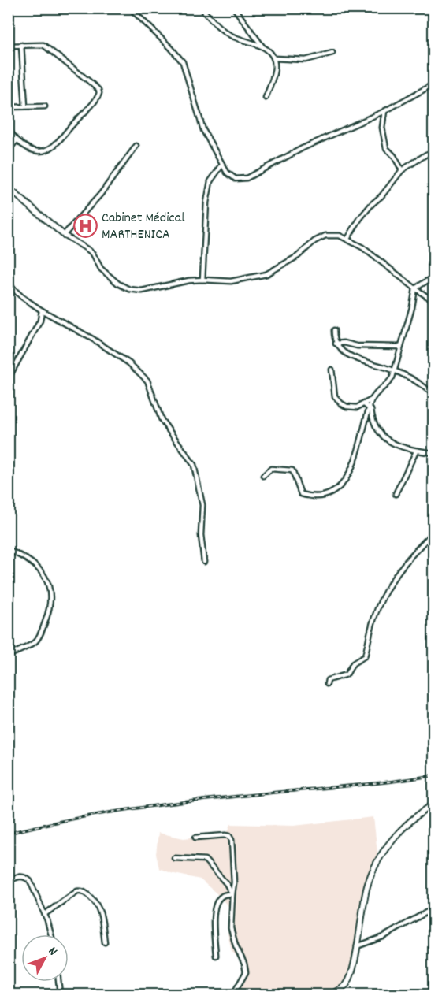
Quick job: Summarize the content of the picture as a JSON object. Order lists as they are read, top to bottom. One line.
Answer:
{"places":{"hospital":["Cabinet Médical MARTHENICA"]},"north":"top right"}
